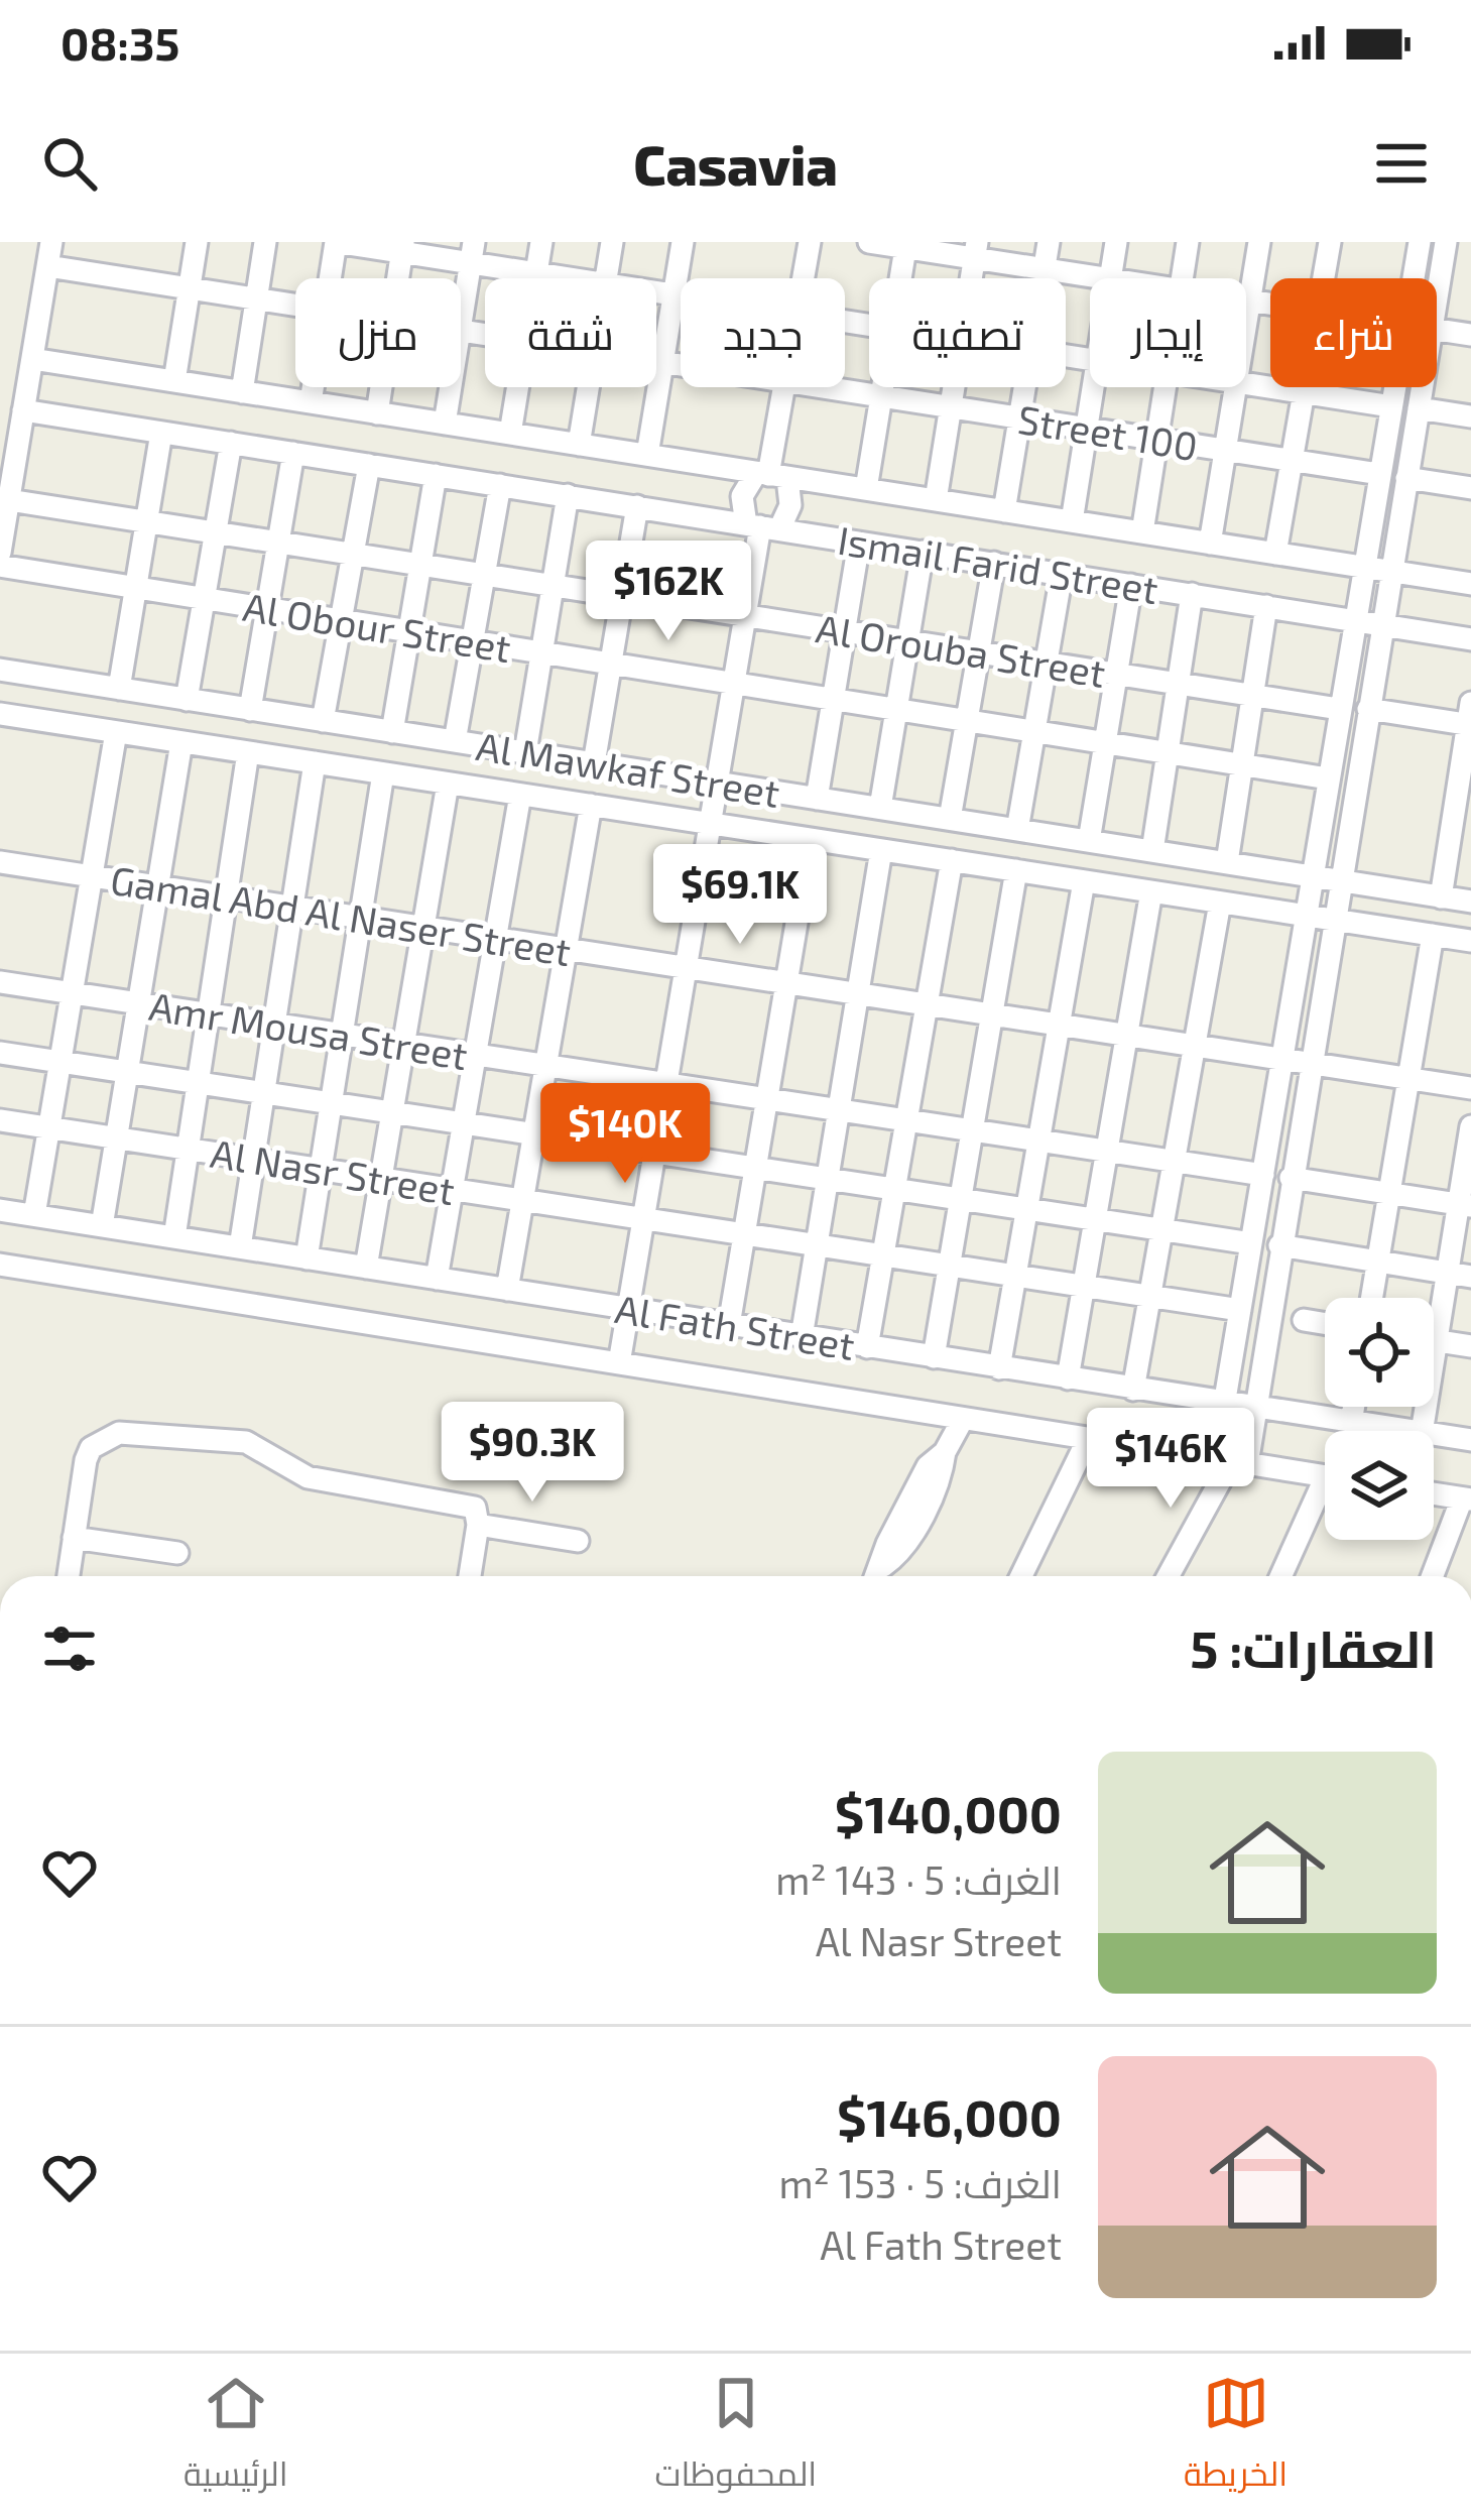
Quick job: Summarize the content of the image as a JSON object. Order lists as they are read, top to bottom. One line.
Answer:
{"streets":{"street":["Street 100","Ismail Farid Street","Al Obour Street","Al Orouba Street","Al Mawkaf Street","Gamal Abd Al Naser Street","Amr Mousa Street","Al Nasr Street","Al Fath Street"]},"page":{"status":"08:35","header":"Casavia","chip":["شراء","إيجار","تصفية","جديد","شقة","منزل"],"price":["$162K","$69.1K","$140K","$90.3K","$146K"],"heading":"العقارات: 5","list":[{"name":"$140,000","note":"الغرف: 5 · 143 m² · Al Nasr Street"},{"name":"$146,000","note":"الغرف: 5 · 153 m² · Al Fath Street"}],"tabs":["الخريطة","المحفوظات","الرئيسية"]}}
